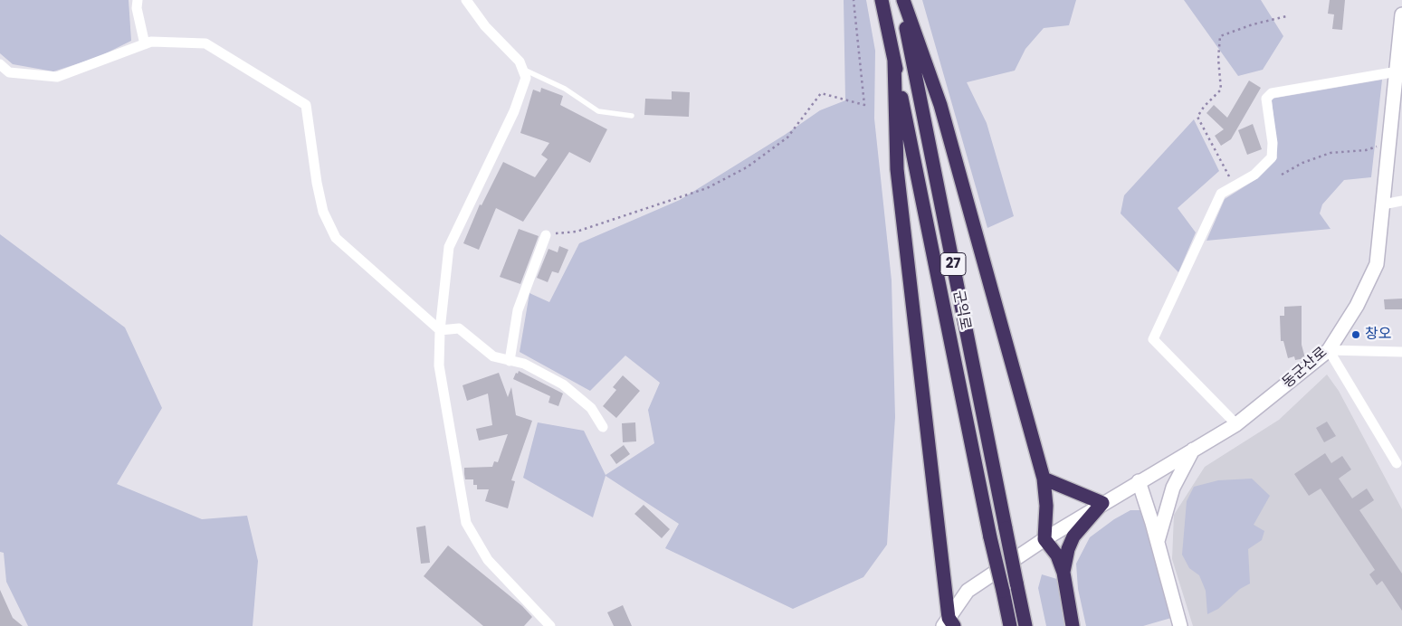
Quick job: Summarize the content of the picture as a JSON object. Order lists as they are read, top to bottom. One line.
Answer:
{"streets":{"highway":["27","군익로"],"street":["동군산로"]},"places":["창오"]}
